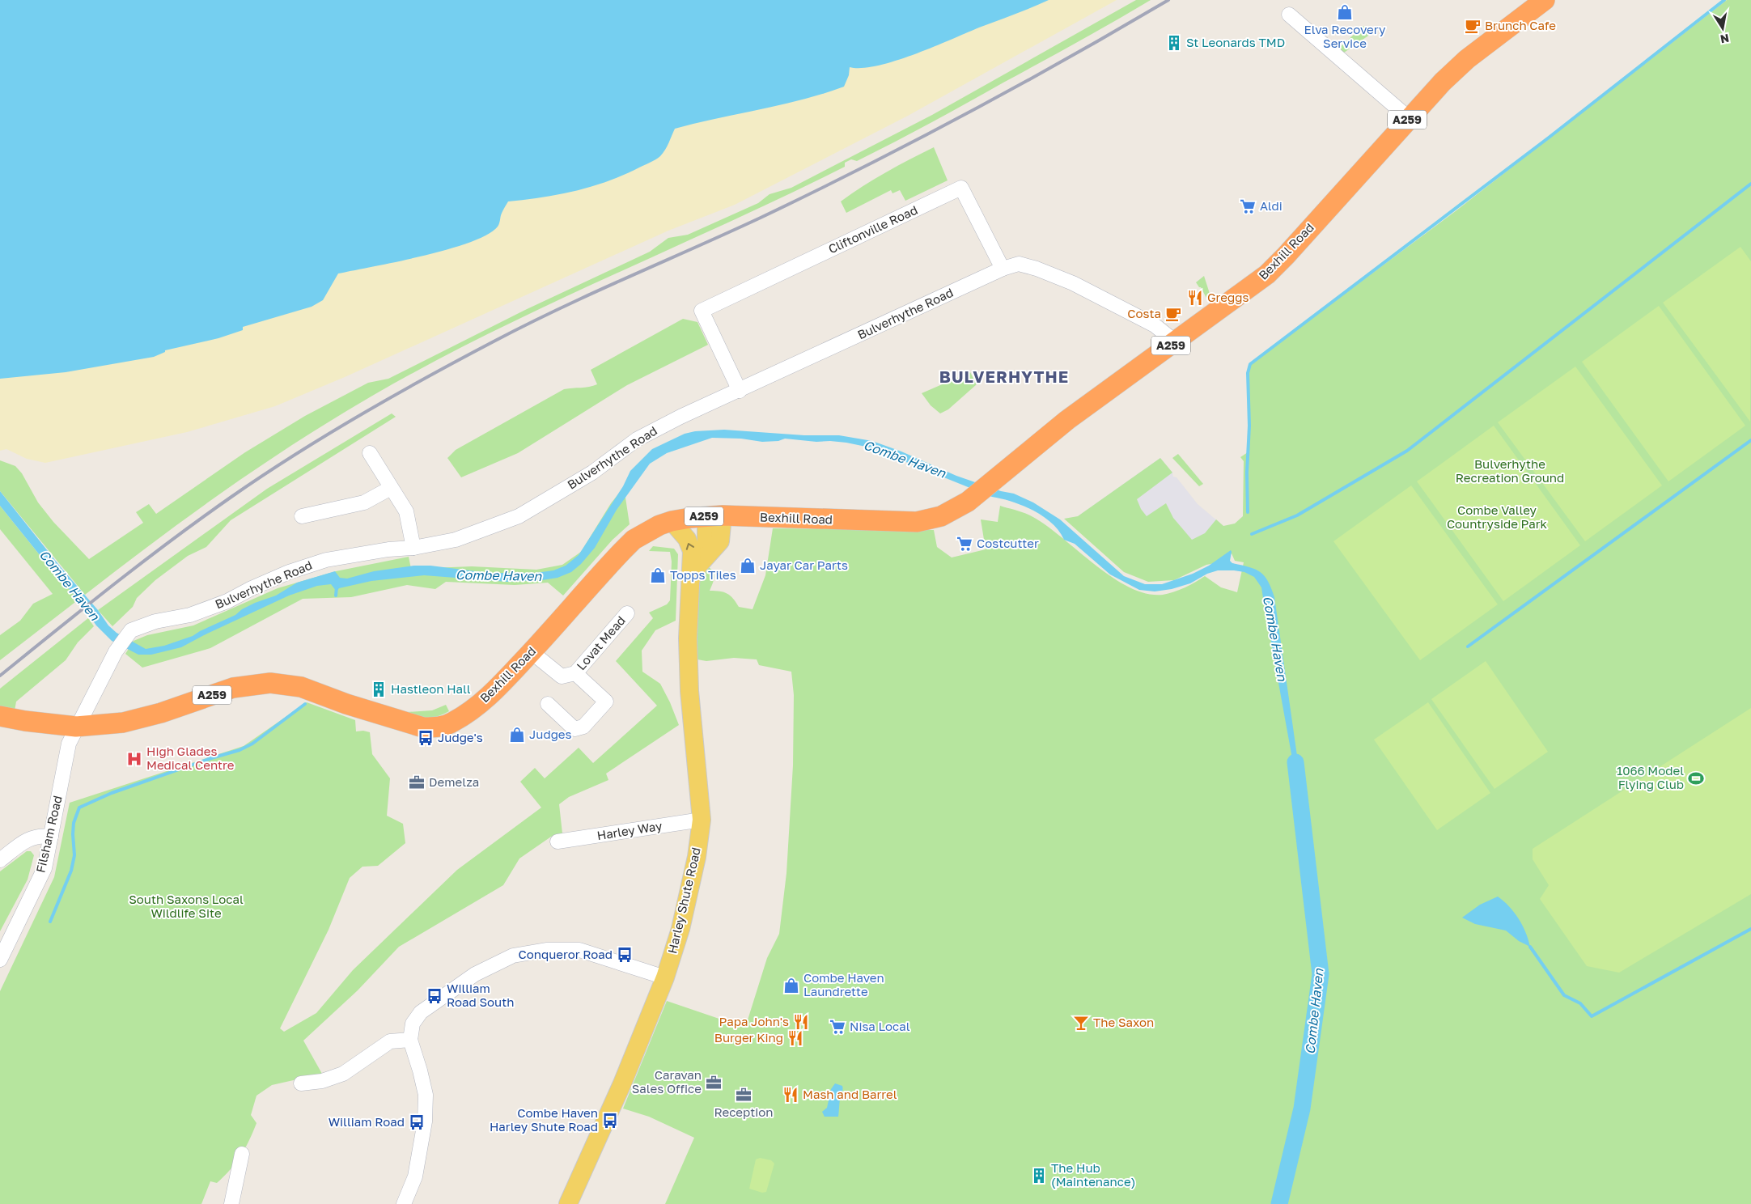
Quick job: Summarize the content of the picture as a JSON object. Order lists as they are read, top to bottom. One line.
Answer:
{"streets":{"highway":["A259","Bexhill Road"],"main road":["Harley Shute Road"],"street":["Cliftonville Road","Bulverhythe Road","Lovat Mead","Harley Way","Filsham Road"]},"crossings":[["Cliftonville Road","Bulverhythe Road"],["Bexhill Road","Bulverhythe Road"],["Bexhill Road","Lovat Mead"],["Bexhill Road","Filsham Road"],["Bexhill Road","Harley Shute Road"],["Bulverhythe Road","Filsham Road"],["Harley Way","Harley Shute Road"]],"districts":["BULVERHYTHE"],"water":["Combe Haven"],"parks":["Bulverhythe Recreation Ground","Combe Valley Countryside Park","South Saxons Local Wildlife Site"],"places":{"shop":["Elva Recovery Service","Jayar Car Parts","Topps Tiles","Judges","Combe Haven Laundrette"],"cafe":["Brunch Cafe","Costa"],"building":["St Leonards TMD","Hastleon Hall","The Hub (Maintenance)"],"supermarket":["Aldi","Costcutter","Nisa Local"],"restaurant":["Greggs","Papa John's","Burger King","Mash and Barrel"],"bus stop":["Judge's","Conqueror Road","William Road South","Combe Haven Harley Shute Road","William Road"],"hospital":["High Glades Medical Centre"],"sports":["1066 Model Flying Club"],"office":["Demelza","Caravan Sales Office","Reception"],"bar":["The Saxon"]},"north":"bottom"}
